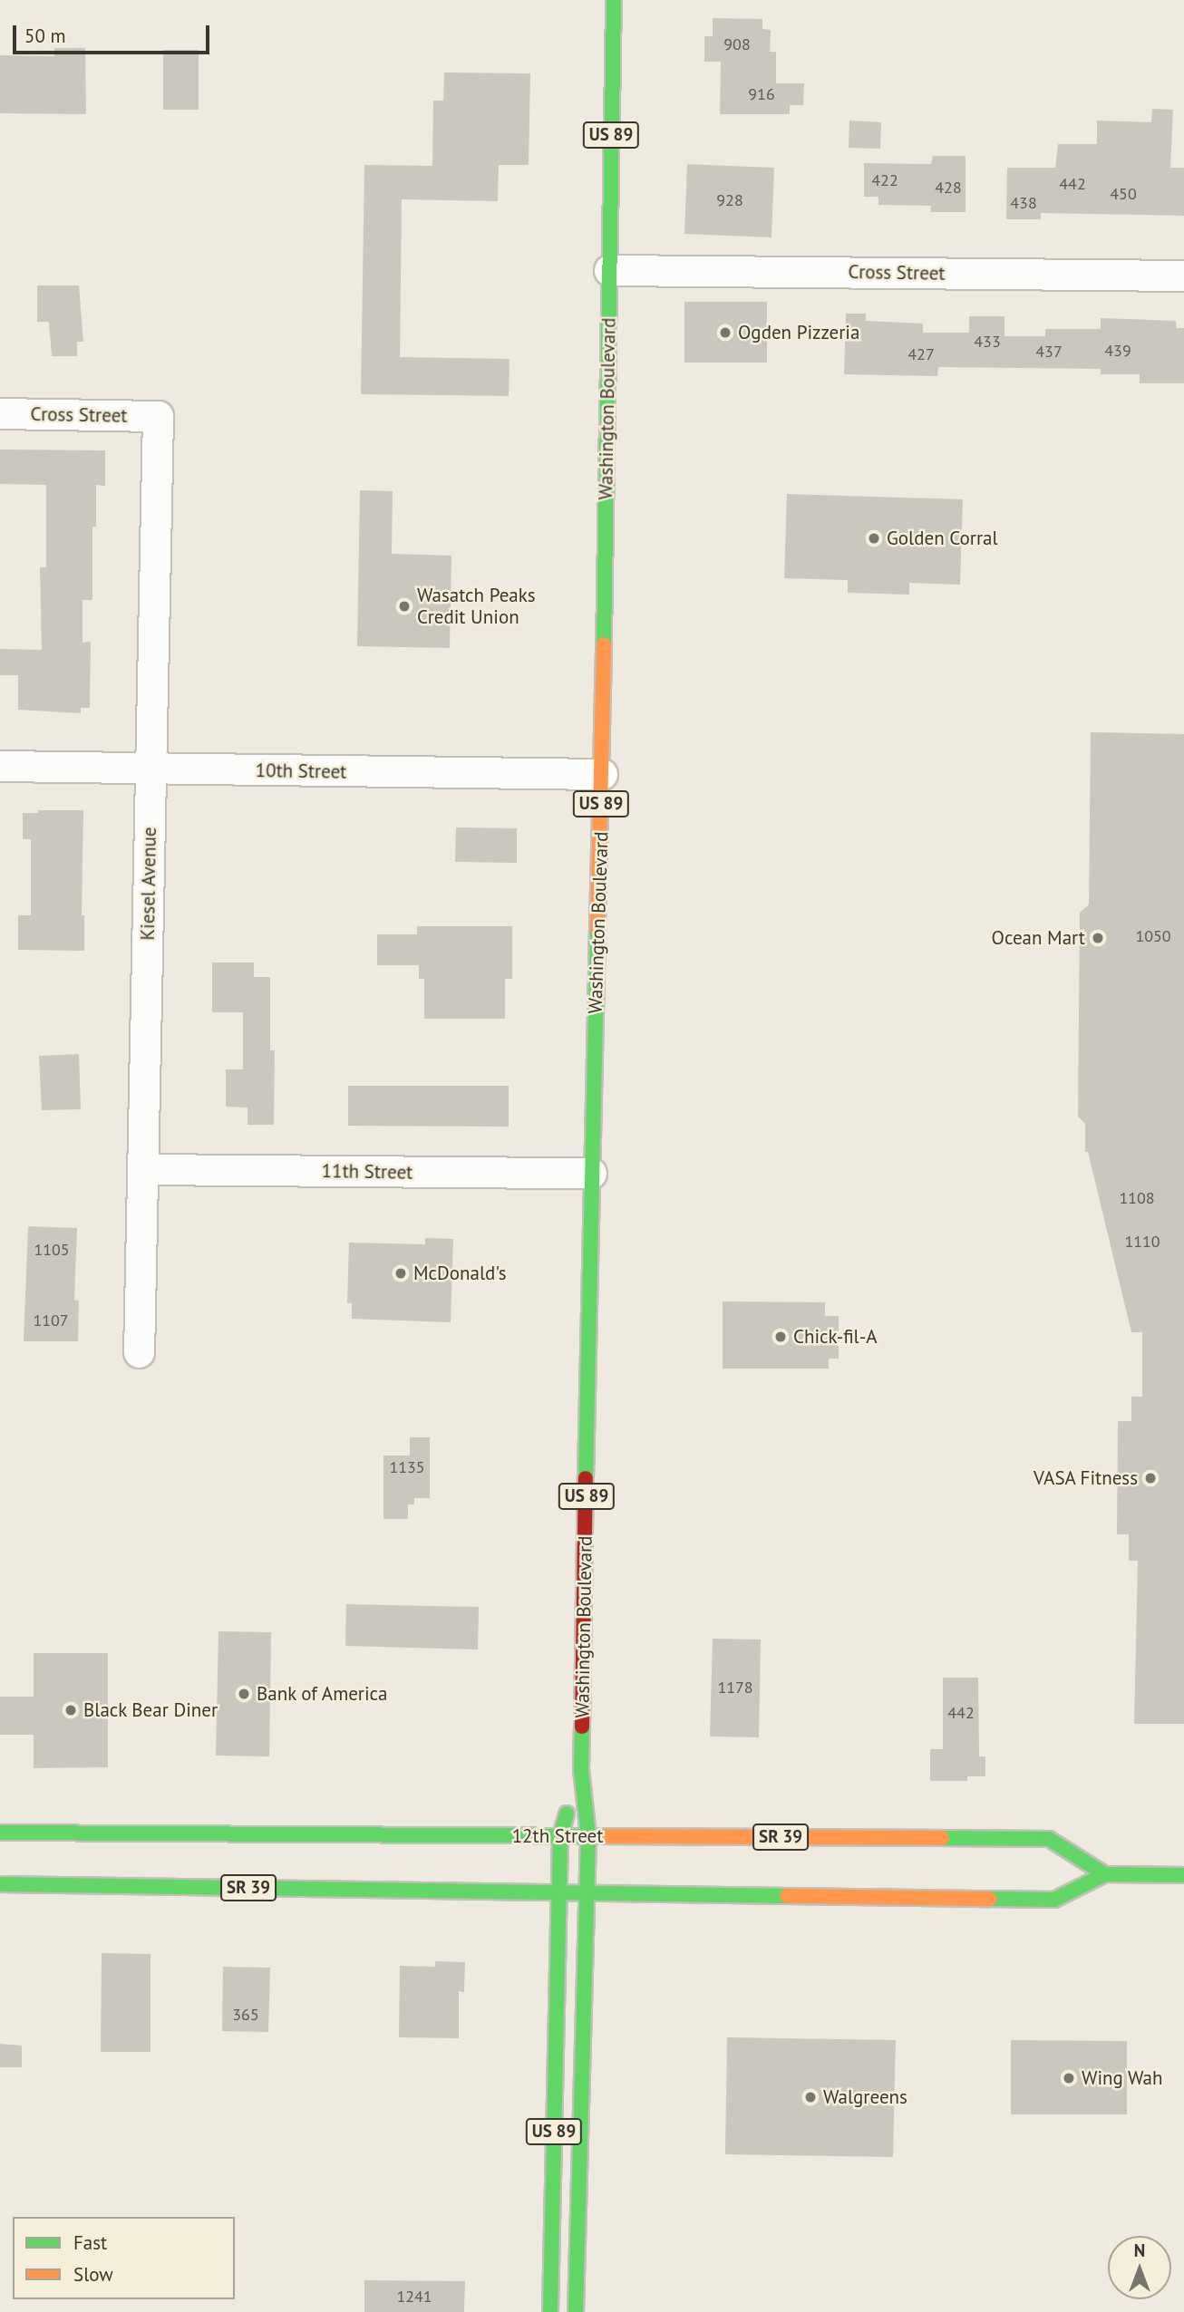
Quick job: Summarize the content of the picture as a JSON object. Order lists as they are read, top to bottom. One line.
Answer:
{"streets":{"main road":["US 89","Washington Boulevard","12th Street","SR 39"],"street":["Cross Street","10th Street","Kiesel Avenue","11th Street"]},"crossings":[["Cross Street","Washington Boulevard"],["Cross Street","Kiesel Avenue"],["Washington Boulevard","10th Street"],["Washington Boulevard","11th Street"],["Washington Boulevard","12th Street"],["Washington Boulevard","SR 39"],["10th Street","Kiesel Avenue"],["Kiesel Avenue","11th Street"],["12th Street","SR 39"]],"places":["Ogden Pizzeria","Golden Corral","Wasatch Peaks Credit Union","Ocean Mart","McDonald's","Chick-fil-A","VASA Fitness","Bank of America","Black Bear Diner","Wing Wah","Walgreens"],"house_numbers":["908","916","422","442","428","450","928","438","433","439","437","427","1050","1108","1110","1105","1107","1135","1178","442","365","1241"],"legend":["Fast","Slow"],"scale_bar":"50 m","north":"top"}
